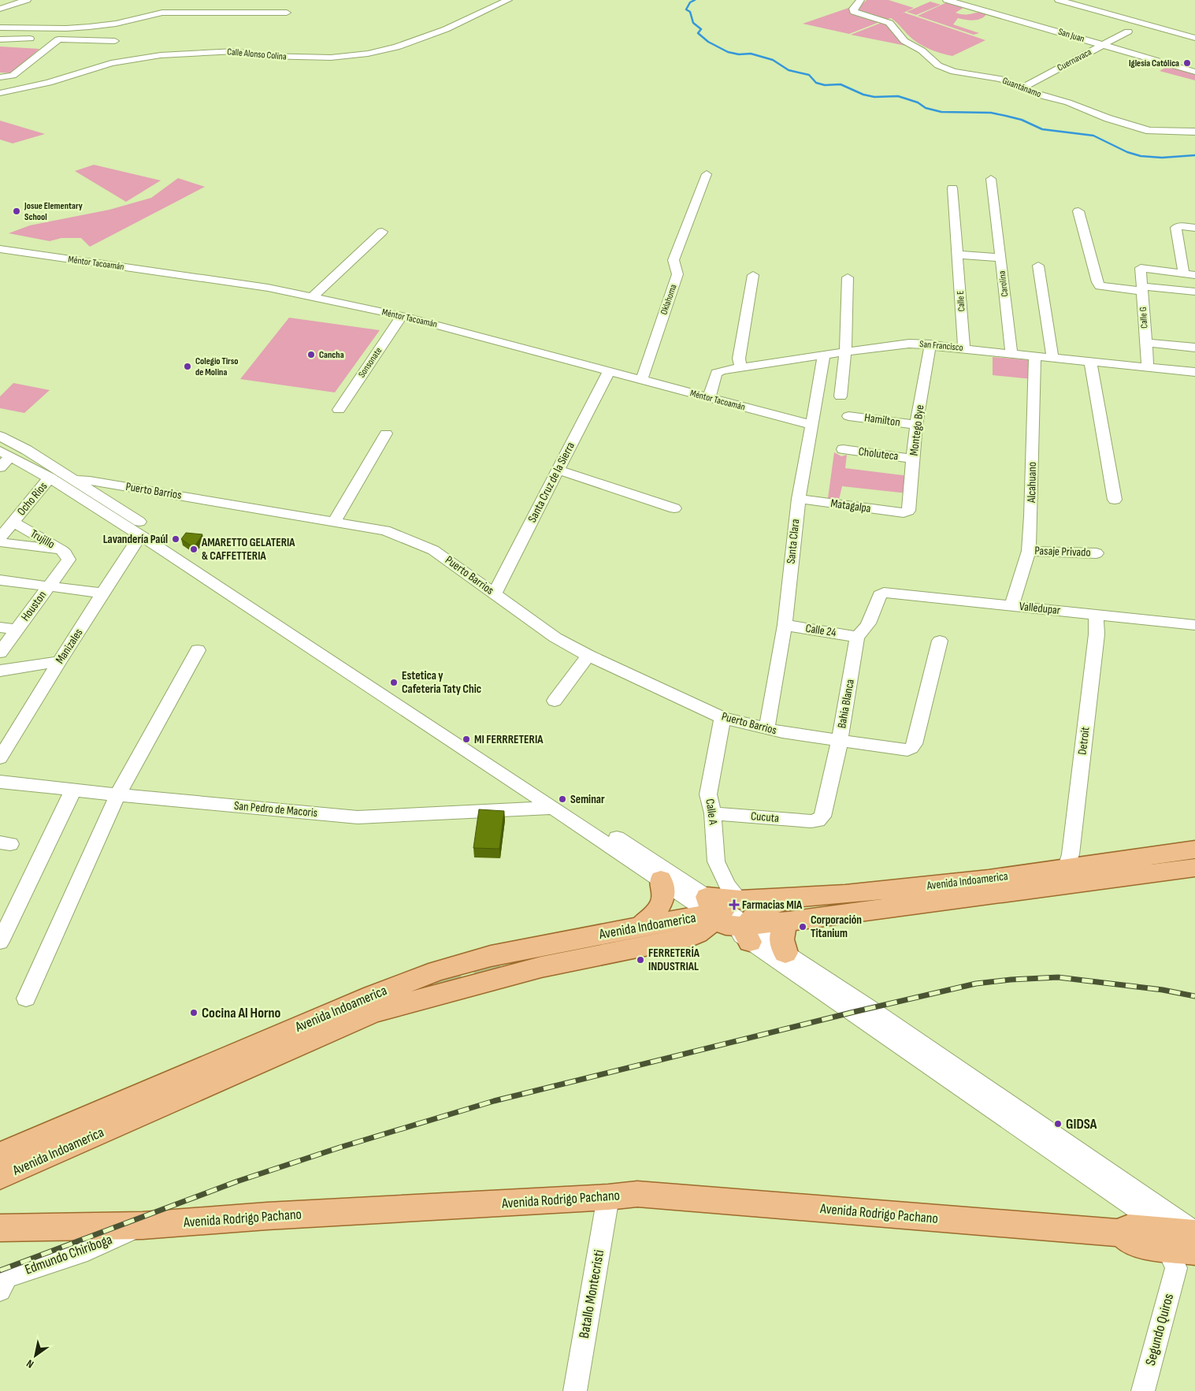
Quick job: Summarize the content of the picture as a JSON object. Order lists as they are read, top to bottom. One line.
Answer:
{"streets":{"main road":["Avenida Indoamerica","Avenida Rodrigo Pachano"],"street":["San Juan","Calle Alonso Colina","Cuernavaca","Guantánamo","Méntor Tacoamán","Carolina","Oklahoma","Calle E","Calle G","San Francisco","Sonsonate","Hamilton","Montego Bye","Choluteca","Santa Cruz de la Sierra","Alcahuano","Puerto Barrios","Ocho Rios","Matagalpa","Trujillo","Santa Clara","Pasaje Privado","Houston","Valledupar","Calle 24","Manizales","Bahia Blanca","Detroit","San Pedro de Macoris","Calle A","Cucuta","Edmundo Chiriboga","Batallo Montecristi","Segundo Quiros"]},"crossings":[["San Juan","Cuernavaca"],["Cuernavaca","Guantánamo"],["Méntor Tacoamán","Oklahoma"],["Méntor Tacoamán","San Francisco"],["Méntor Tacoamán","Sonsonate"],["Méntor Tacoamán","Santa Cruz de la Sierra"],["Méntor Tacoamán","Santa Clara"],["Carolina","Calle E"],["Carolina","San Francisco"],["Calle E","San Francisco"],["Calle G","San Francisco"],["San Francisco","Montego Bye"],["San Francisco","Alcahuano"],["San Francisco","Santa Clara"],["Hamilton","Montego Bye"],["Montego Bye","Choluteca"],["Montego Bye","Matagalpa"],["Santa Cruz de la Sierra","Puerto Barrios"],["Alcahuano","Pasaje Privado"],["Alcahuano","Valledupar"],["Puerto Barrios","Ocho Rios"],["Puerto Barrios","Santa Clara"],["Puerto Barrios","Bahia Blanca"],["Puerto Barrios","Calle A"],["Ocho Rios","Trujillo"],["Matagalpa","Santa Clara"],["Trujillo","Houston"],["Santa Clara","Calle 24"],["Valledupar","Bahia Blanca"],["Valledupar","Detroit"],["Calle 24","Bahia Blanca"],["Bahia Blanca","Cucuta"],["Detroit","Avenida Indoamerica"],["Calle A","Cucuta"],["Calle A","Avenida Indoamerica"],["Avenida Rodrigo Pachano","Edmundo Chiriboga"],["Avenida Rodrigo Pachano","Batallo Montecristi"],["Avenida Rodrigo Pachano","Segundo Quiros"]],"places":{"other":["Iglesia Católica","Josue Elementary School","Cancha","Colegio Tirso de Molina","Lavandería Paúl","AMARETTO GELATERIA & CAFFETTERIA","Estetica y Cafeteria Taty Chic","MI FERRRETERIA","Seminar","Corporación Titanium","FERRETERÍA INDUSTRIAL","Cocina Al Horno","GIDSA"],"health":["Farmacias MIA"]},"north":"bottom left"}
